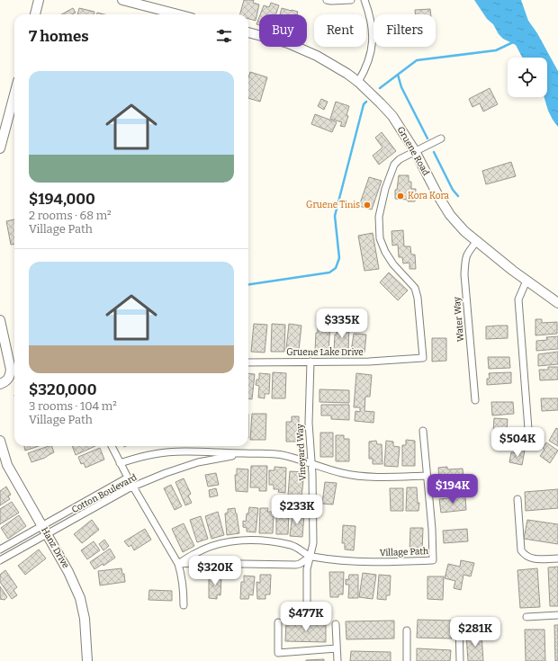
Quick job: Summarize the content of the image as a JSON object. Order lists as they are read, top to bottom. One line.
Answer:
{"streets":{"street":["Gruene Road","Water Way","Gruene Lake Drive","Vineyard Way","Cotton Boulevard","Hanz Drive","Village Path"]},"crossings":[["Gruene Road","Water Way"],["Gruene Road","Gruene Lake Drive"],["Gruene Lake Drive","Vineyard Way"],["Vineyard Way","Cotton Boulevard"],["Vineyard Way","Village Path"],["Cotton Boulevard","Hanz Drive"],["Cotton Boulevard","Village Path"]],"places":["Kora Kora","Gruene Tinis"],"page":{"chip":["Buy","Rent","Filters"],"heading":"7 homes","list":[{"name":"$194,000","note":"2 rooms · 68 m² · Village Path"},{"name":"$320,000","note":"3 rooms · 104 m² · Village Path"}],"price":["$335K","$504K","$194K","$233K","$320K","$477K","$281K"]}}
